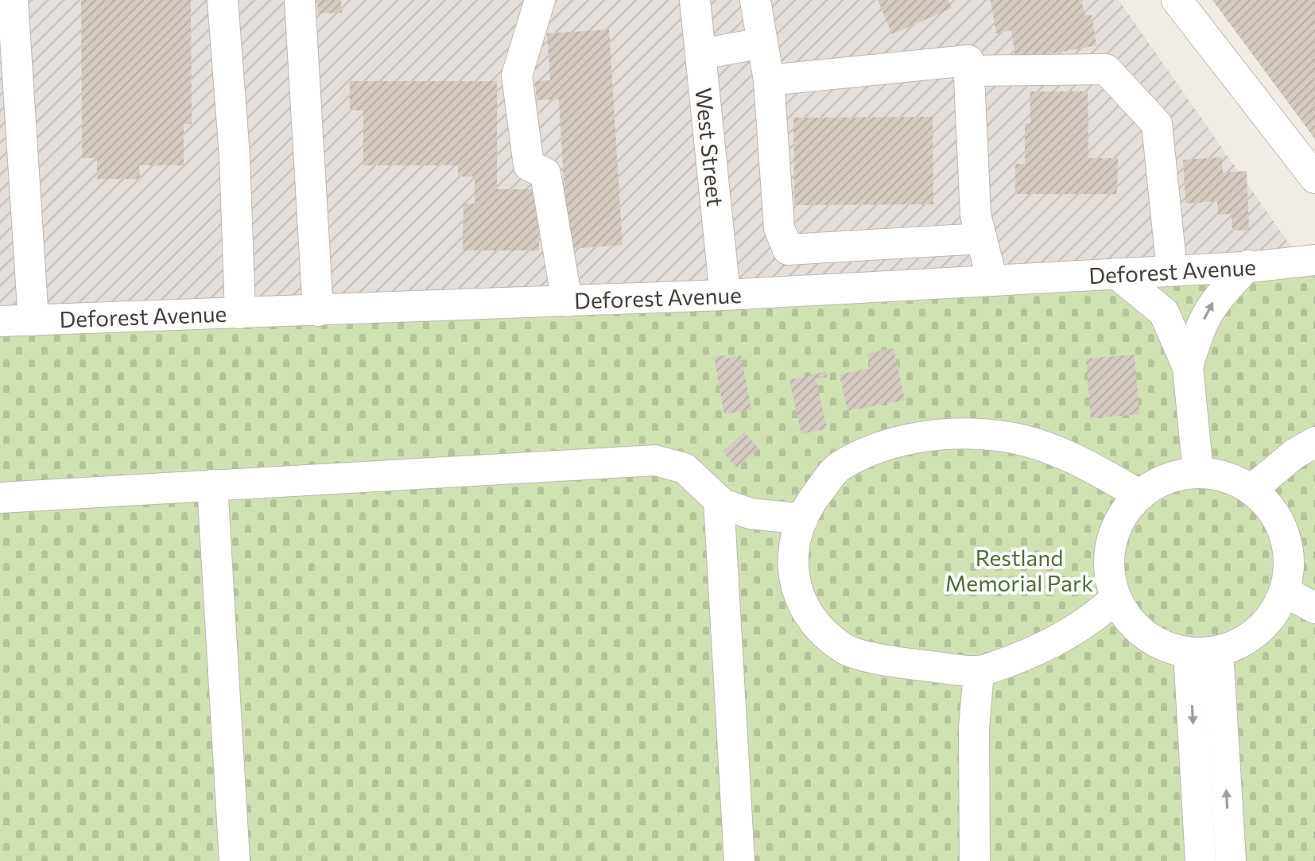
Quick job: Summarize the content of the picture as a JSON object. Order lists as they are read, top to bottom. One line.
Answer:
{"streets":{"street":["West Street","Deforest Avenue"]},"crossings":[["West Street","Deforest Avenue"]],"parks":["Restland Memorial Park"]}
